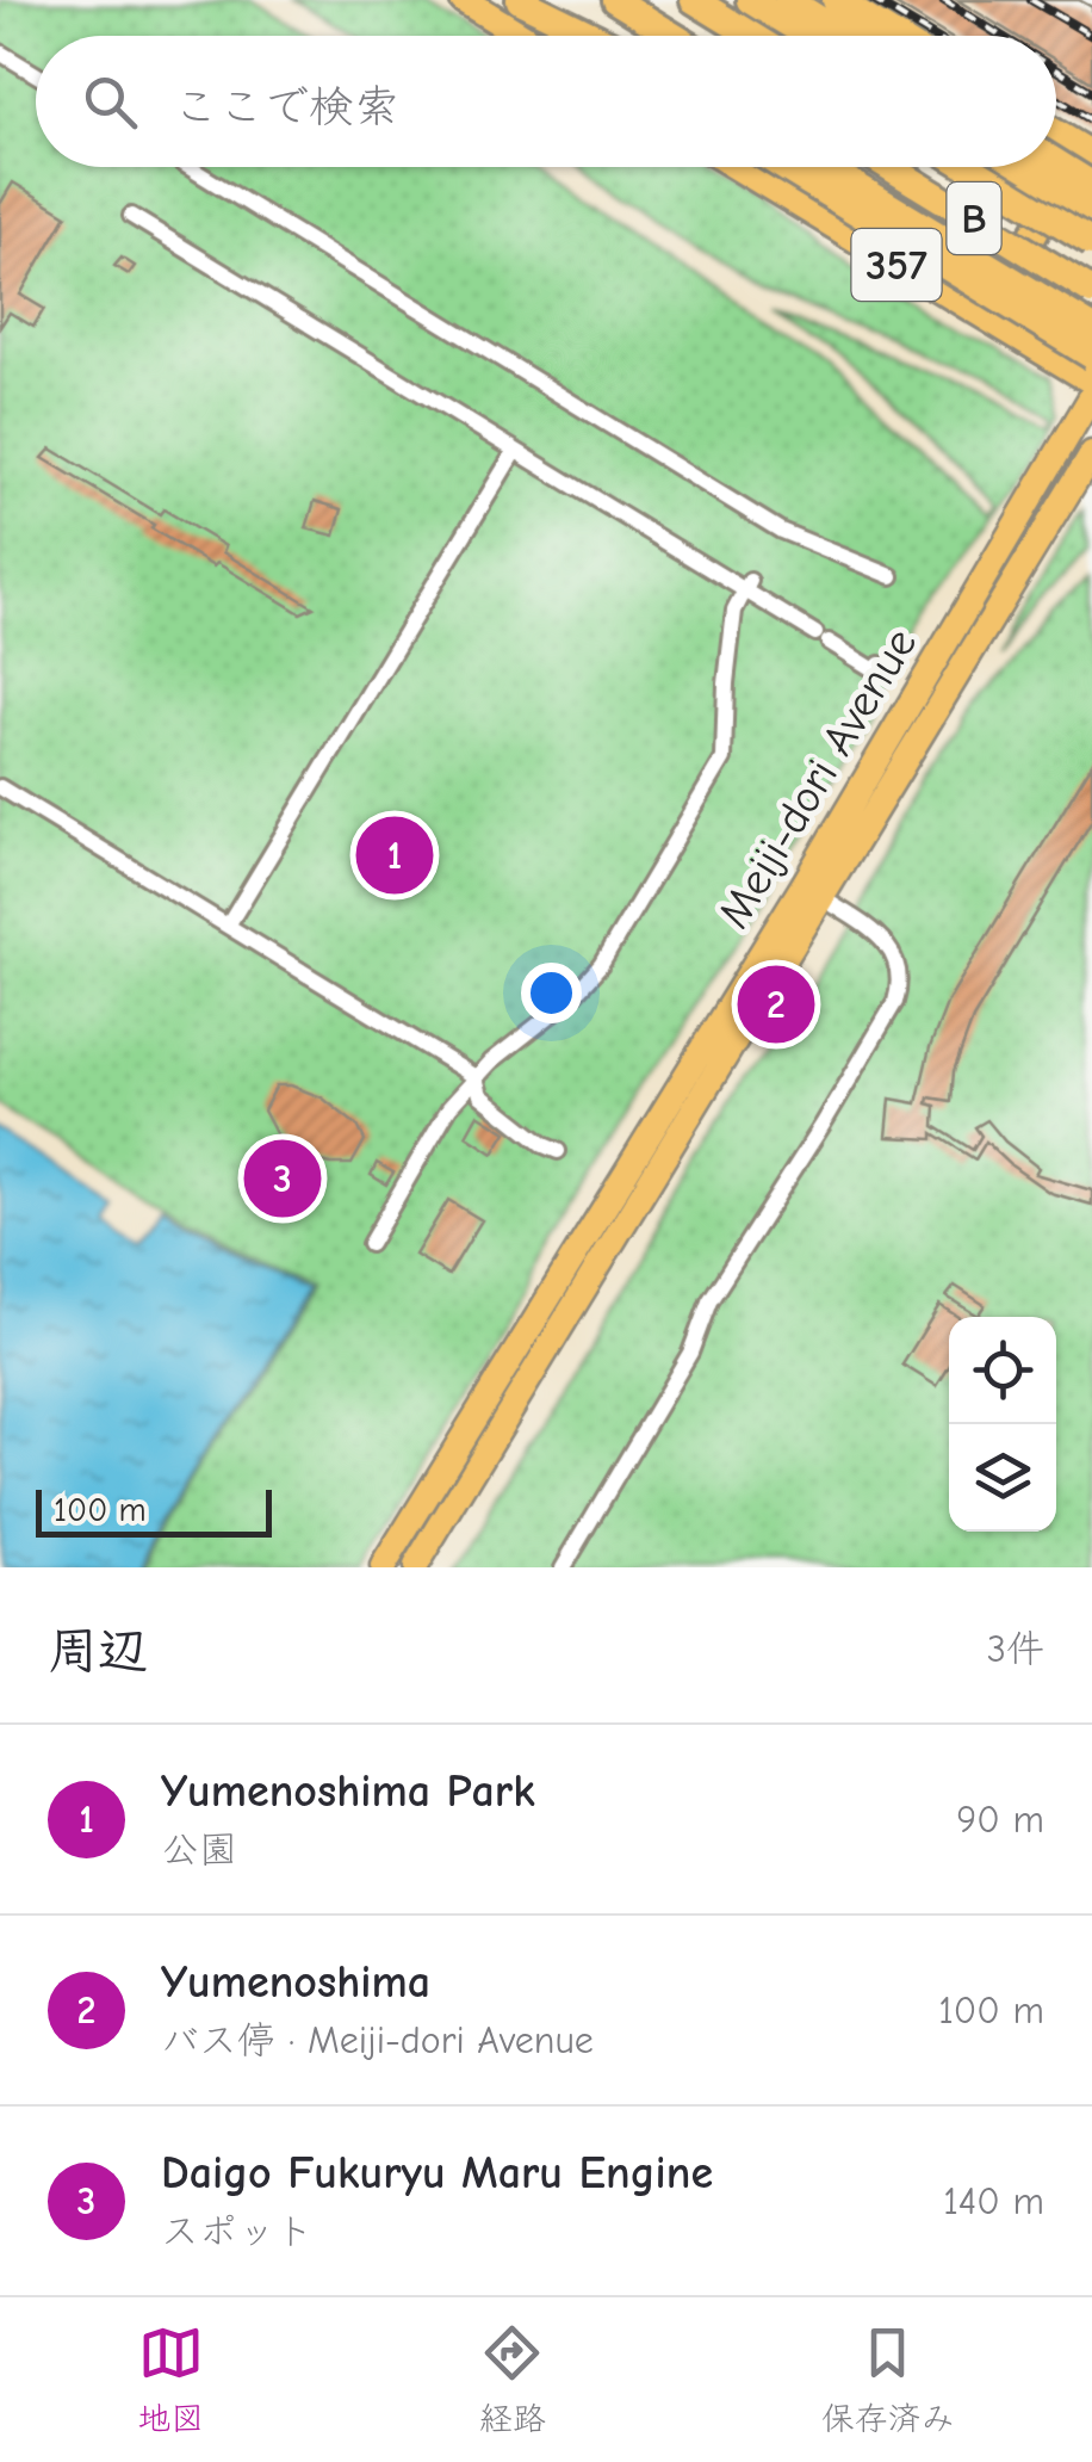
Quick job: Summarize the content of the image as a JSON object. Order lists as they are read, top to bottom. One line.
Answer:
{"streets":{"highway":["B","357"],"main road":["Meiji-dori Avenue"]},"scale_bar":"100 m","page":{"search":"ここで検索","pins":["1","2","3"],"scale":"100 m","heading":["周辺","3件"],"list":[{"mark":"1","name":"Yumenoshima Park","note":"公園","value":"90 m"},{"mark":"2","name":"Yumenoshima","note":"バス停 · Meiji-dori Avenue","value":"100 m"},{"mark":"3","name":"Daigo Fukuryu Maru Engine","note":"スポット","value":"140 m"}],"nav":["地図","経路","保存済み"]}}
